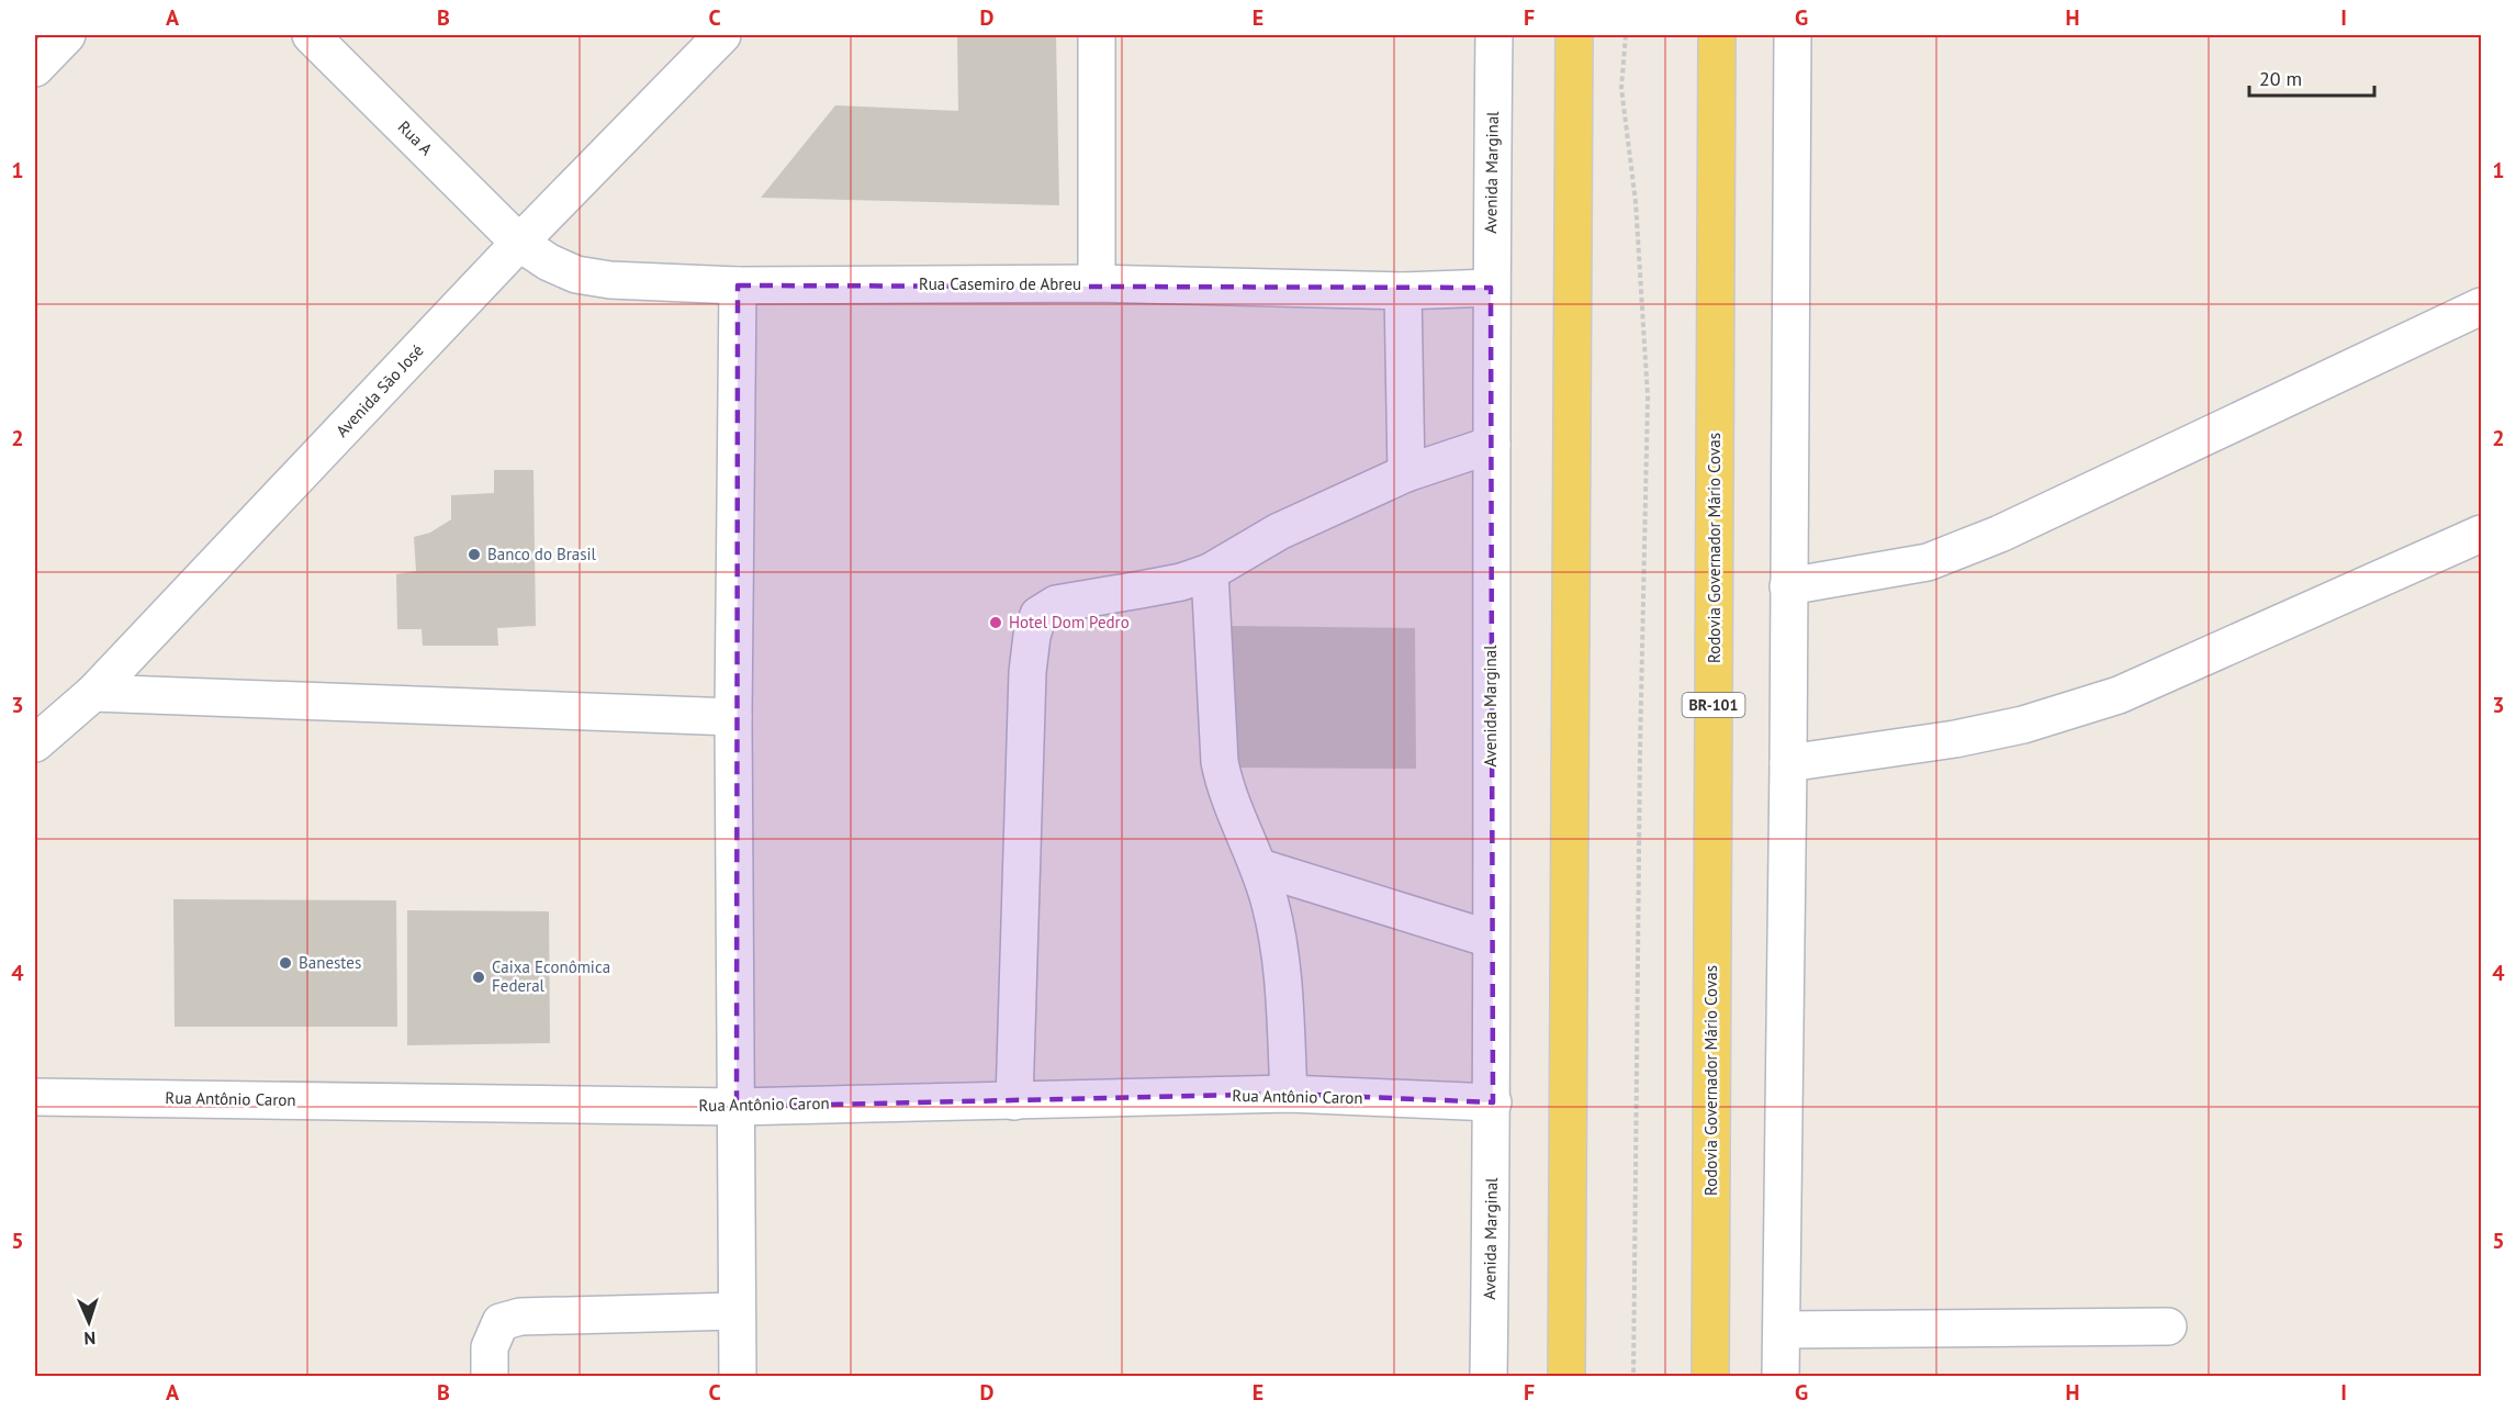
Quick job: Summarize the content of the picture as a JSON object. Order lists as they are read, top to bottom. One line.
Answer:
{"streets":{"main road":["Rodovia Governador Mário Covas","BR-101"],"street":["Rua A","Avenida Marginal","Rua Casemiro de Abreu","Avenida São José","Rua Antônio Caron"]},"crossings":[["Rua A","Rua Casemiro de Abreu"],["Rua A","Avenida São José"],["Avenida Marginal","Rua Casemiro de Abreu"],["Avenida Marginal","Rua Antônio Caron"],["Rua Casemiro de Abreu","Avenida São José"]],"places":["Banco do Brasil","Hotel Dom Pedro","Banestes","Caixa Econômica Federal"],"scale_bar":"20 m","north":"bottom","grid":{"columns":["A","B","C","D","E","F","G","H","I"],"rows":["1","2","3","4","5"]}}
